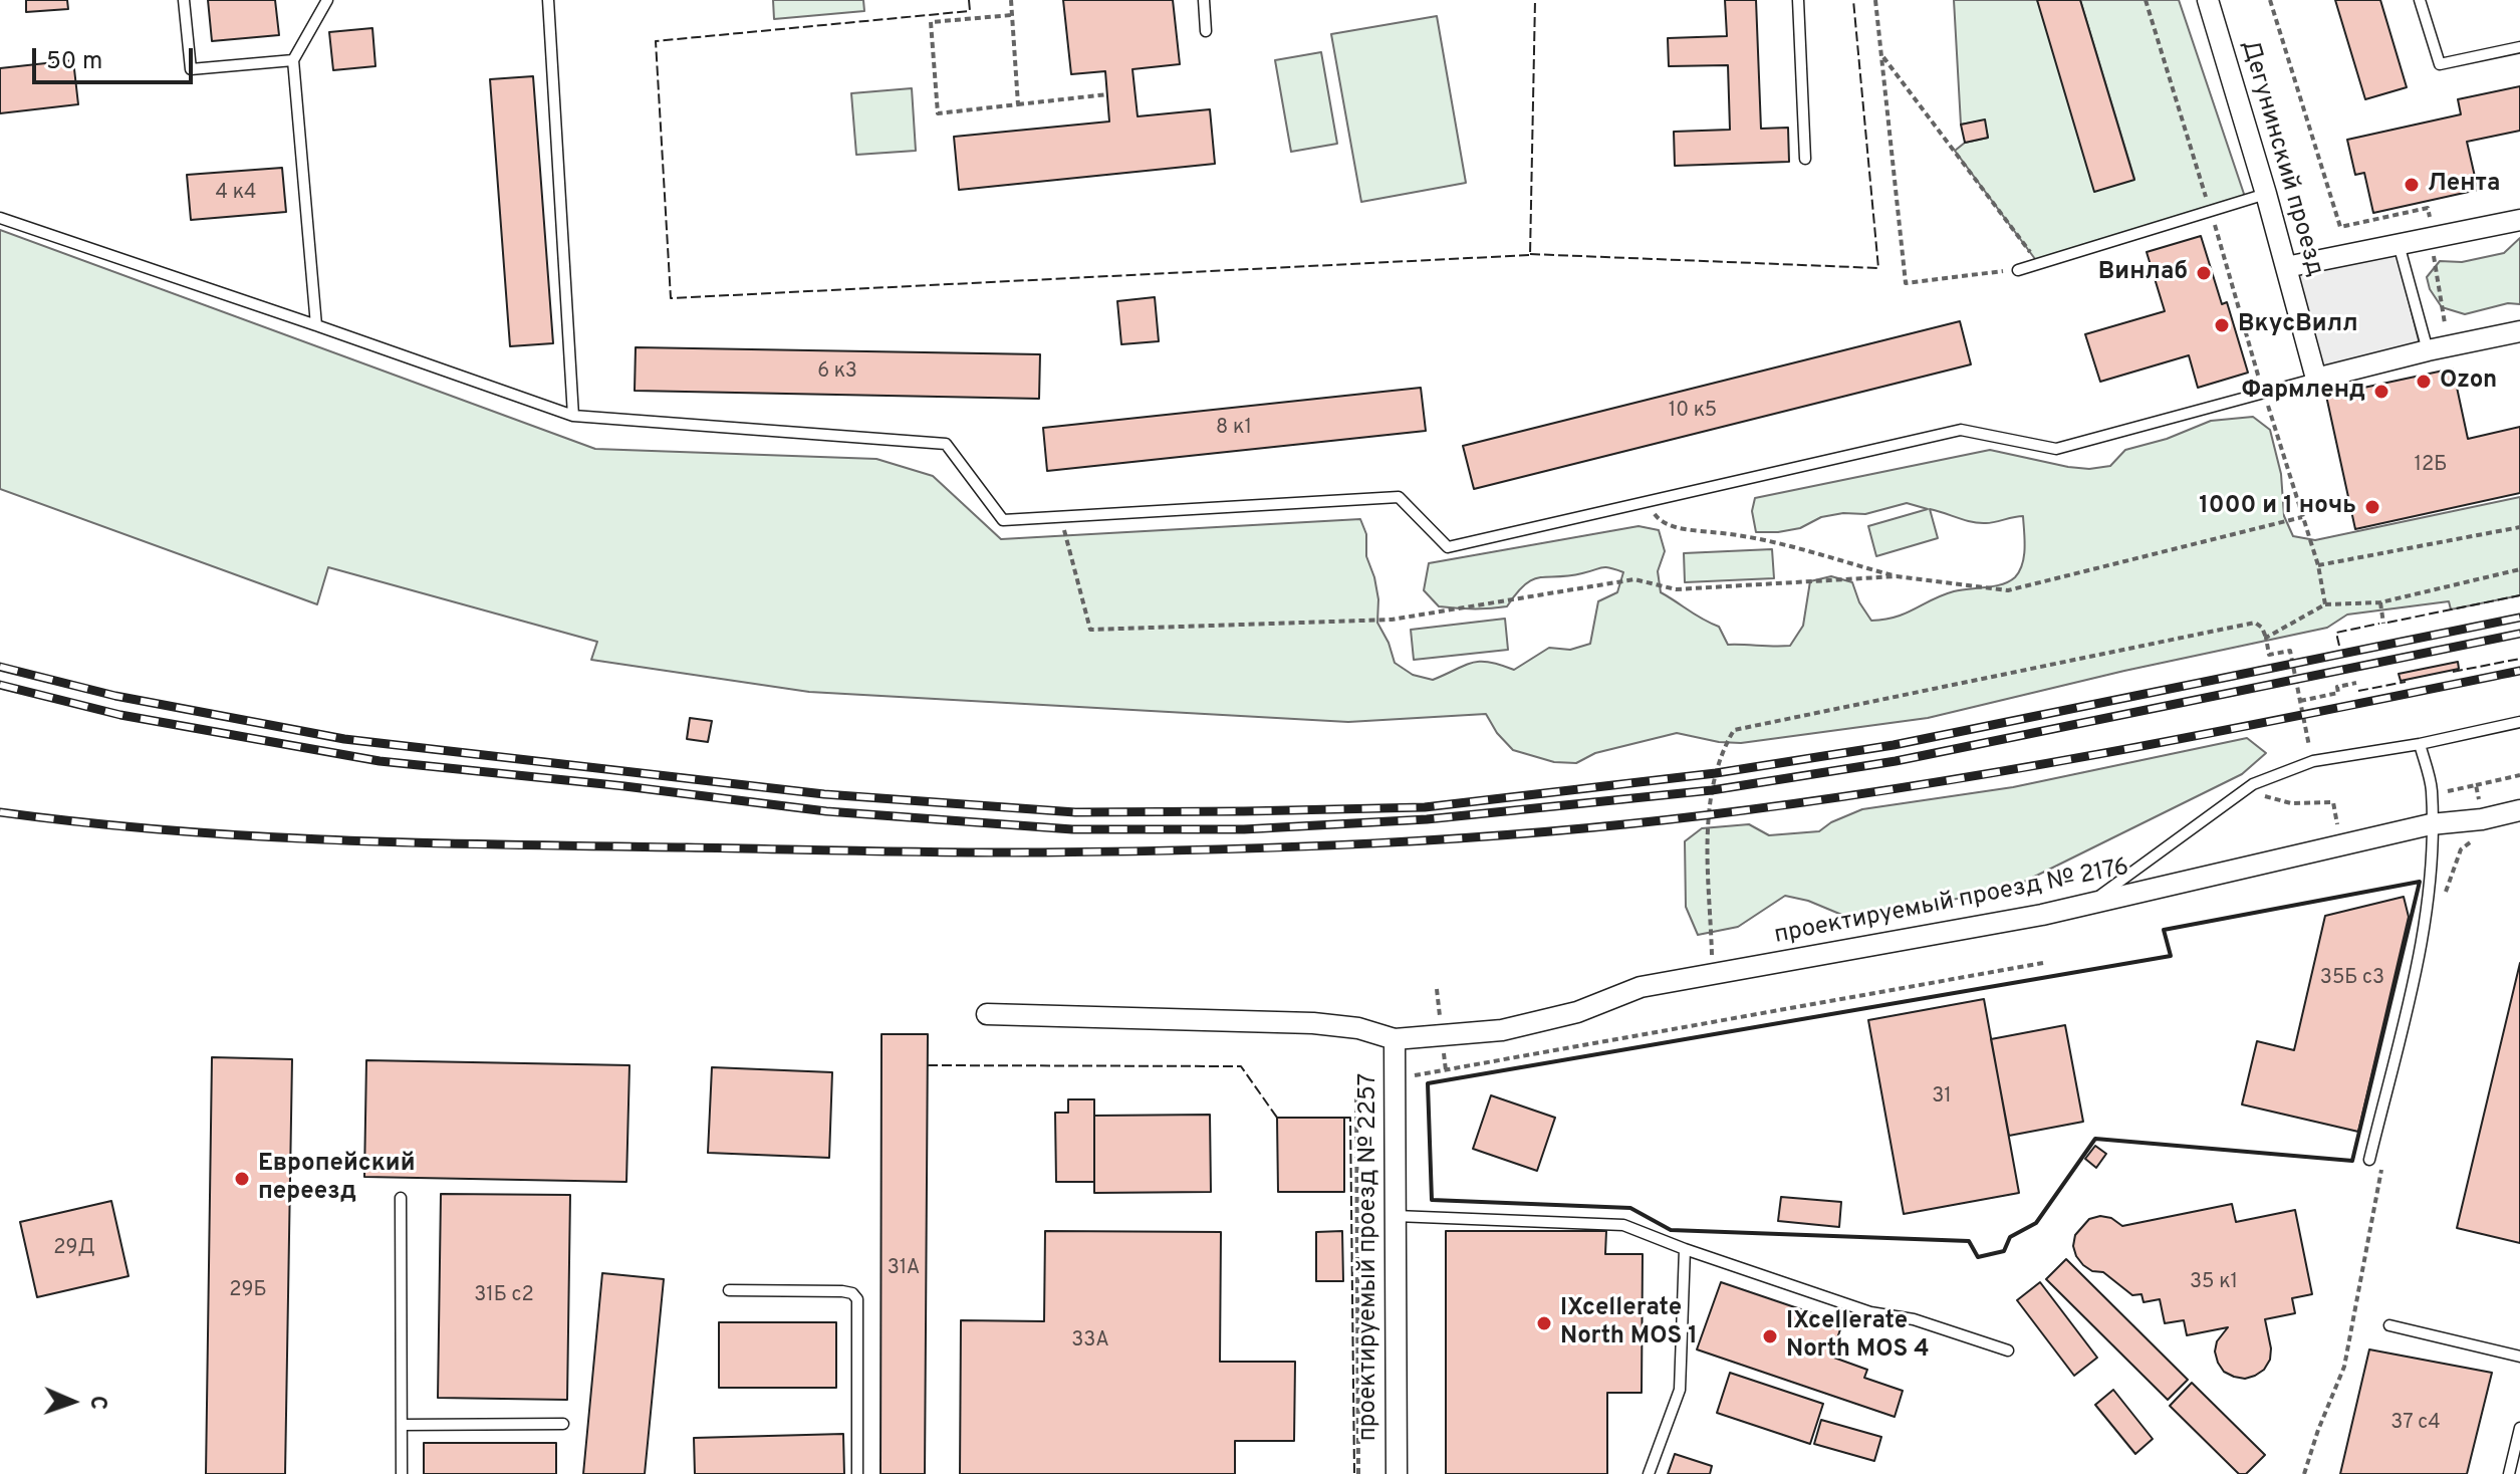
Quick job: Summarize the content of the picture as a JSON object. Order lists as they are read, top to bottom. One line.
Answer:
{"streets":{"street":["Дегунинский проезд","проектируемый проезд № 2176","проектируемый проезд № 2257"]},"crossings":[["проектируемый проезд № 2176","проектируемый проезд № 2257"]],"places":["Лента","Винлаб","ВкусВилл","Ozon","Фармленд","1000 и 1 ночь","Европейский переезд","IXcellerate North MOS 1","IXcellerate North MOS 4"],"house_numbers":["4 к4","6 к3","10 к5","8 к1","12Б","35Б с3","31","29Д","31А","35 к1","29Б","31Б с2","33А","37 с4"],"scale_bar":"50 m","north":"right"}
